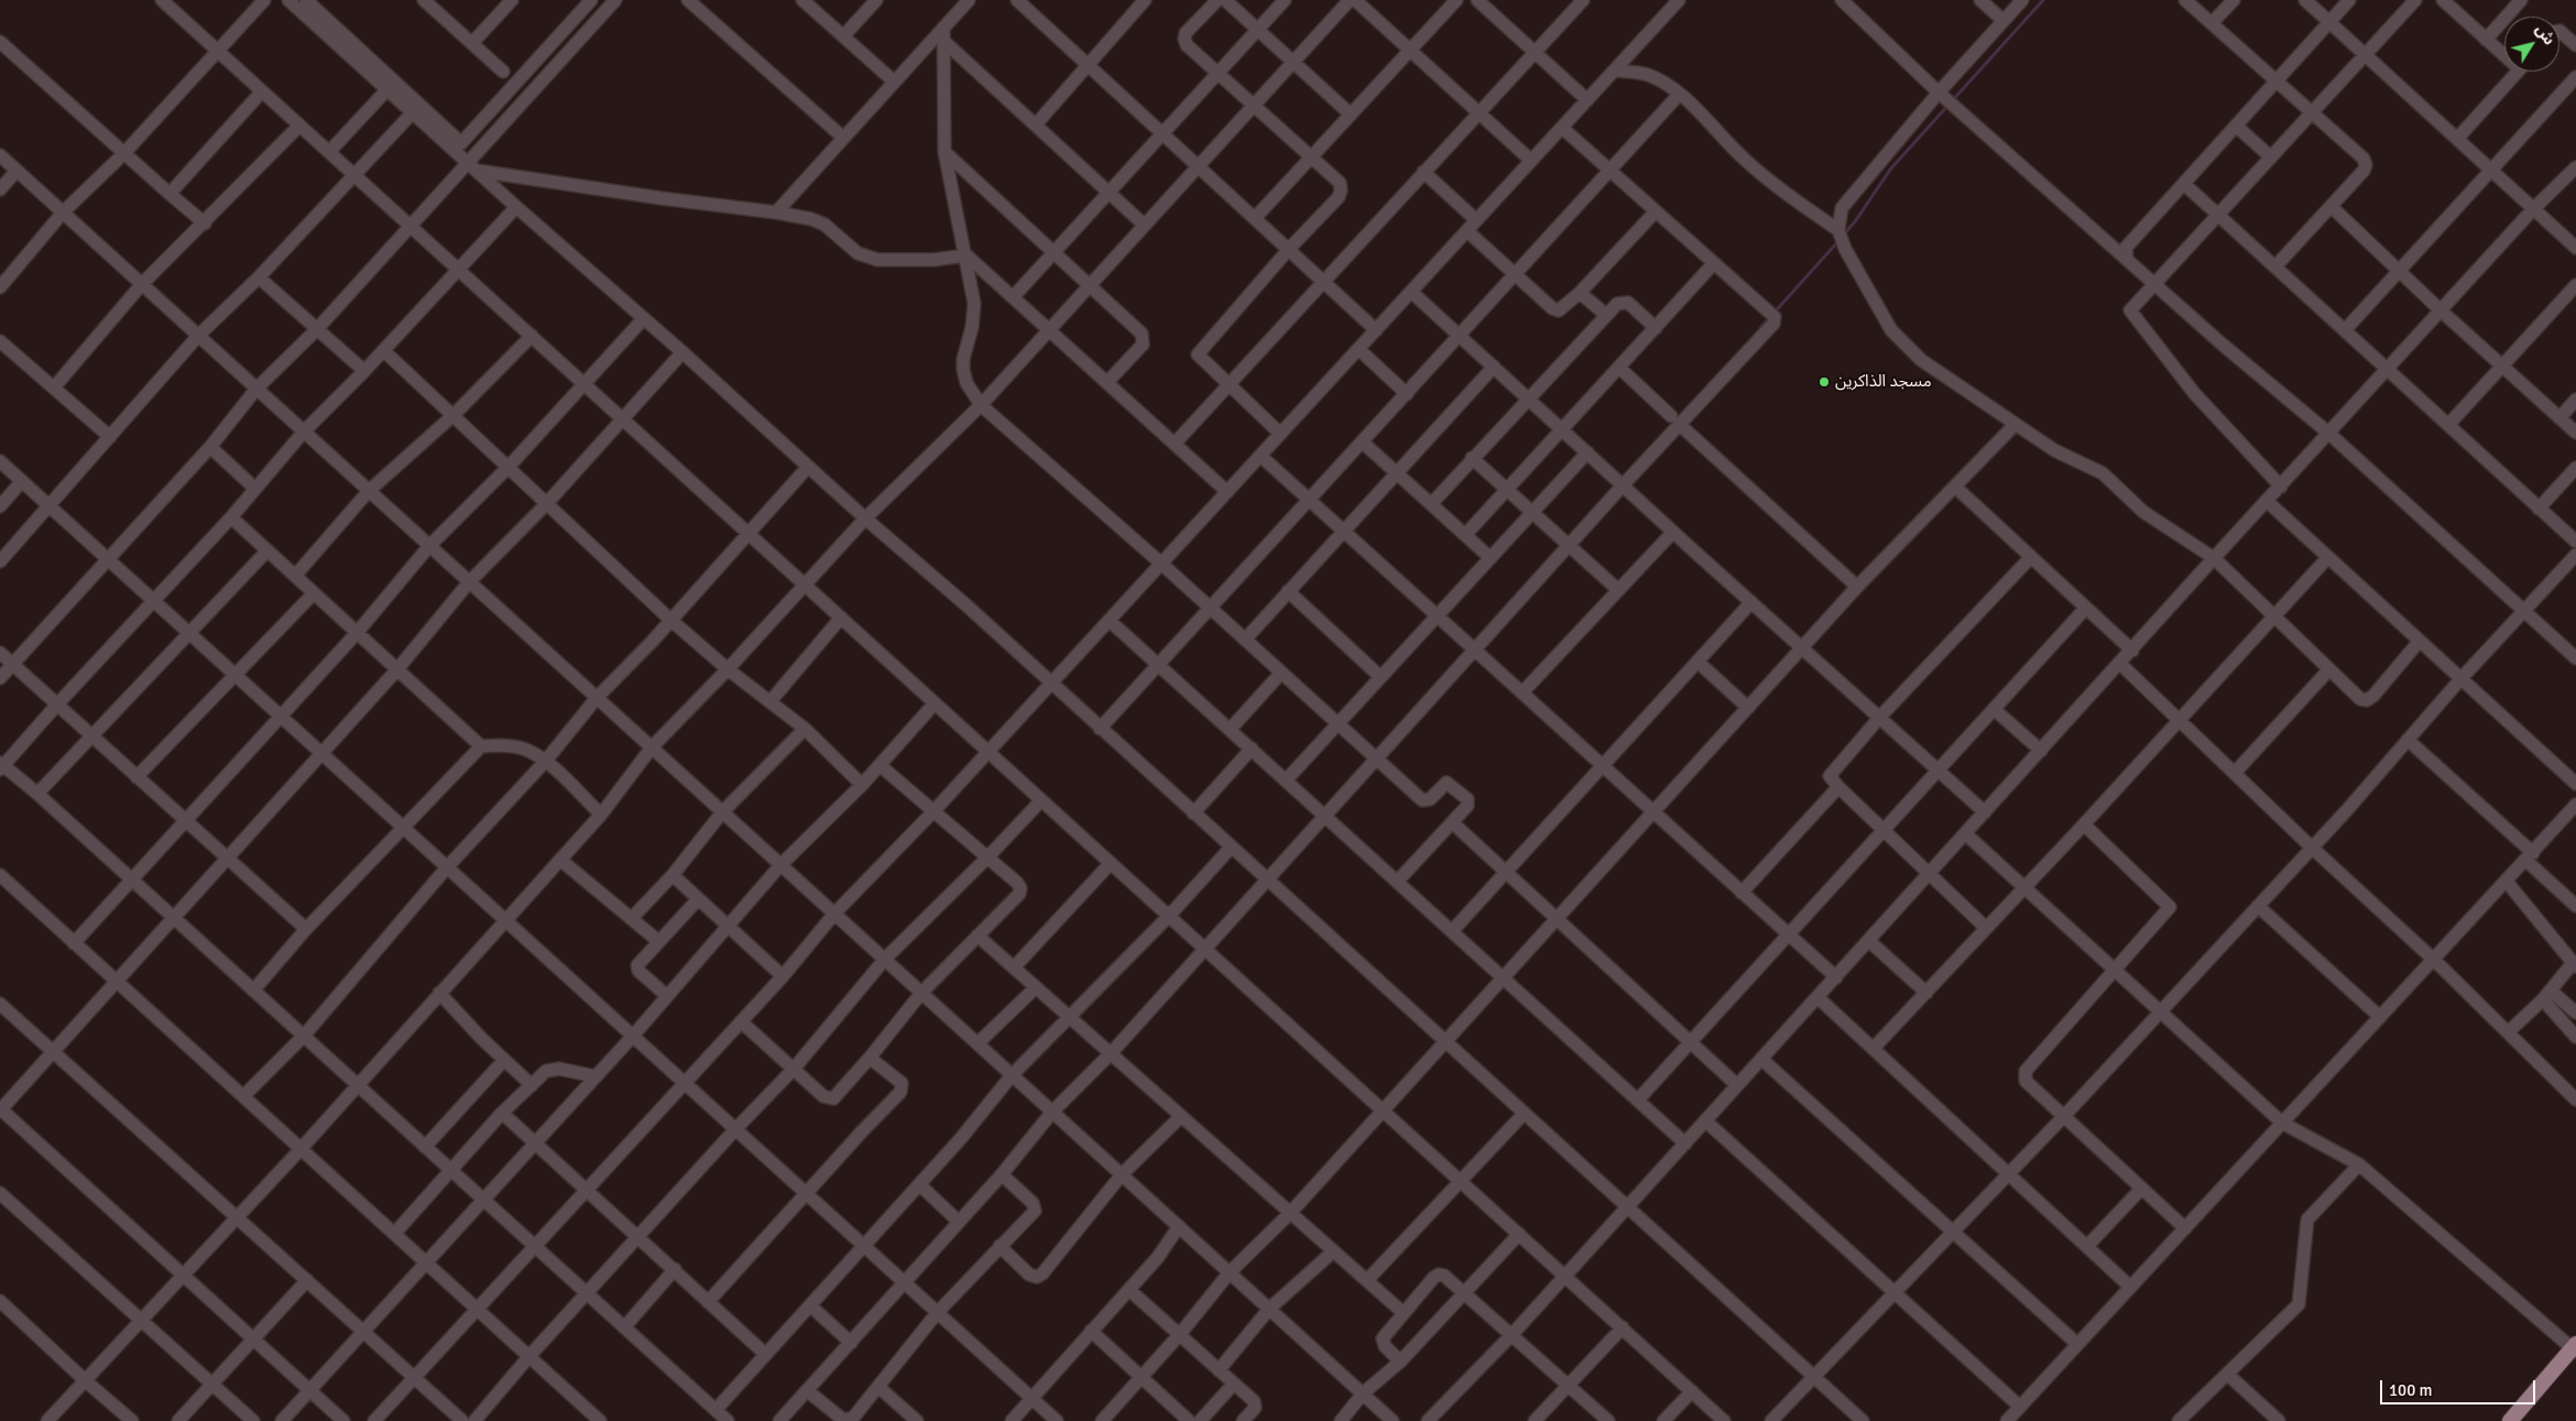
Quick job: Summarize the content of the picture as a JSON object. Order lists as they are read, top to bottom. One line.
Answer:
{"places":["مسجد الذاكرين"],"scale_bar":"100 m","north":"top right"}
